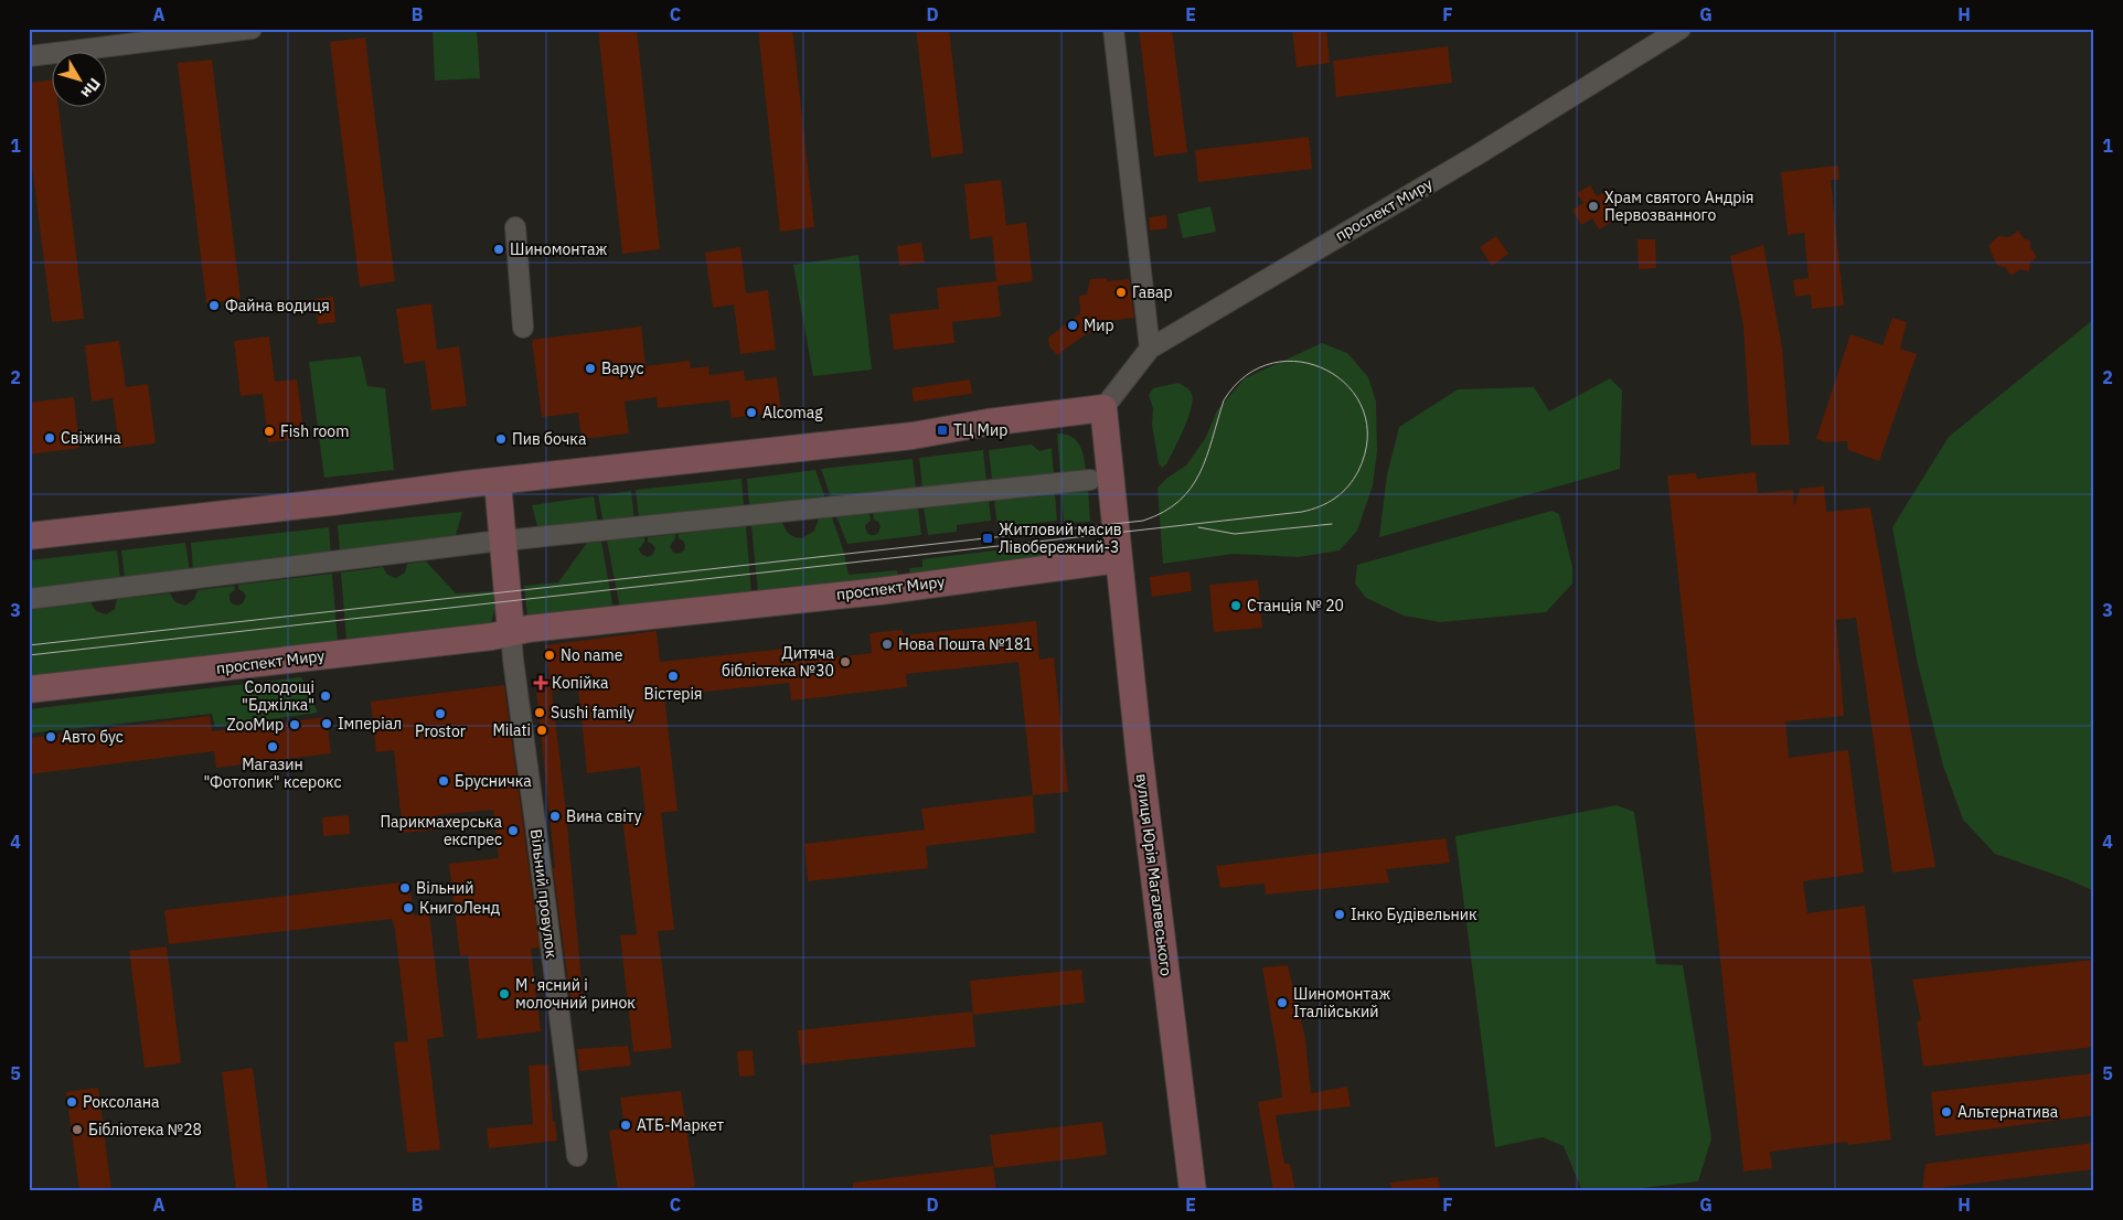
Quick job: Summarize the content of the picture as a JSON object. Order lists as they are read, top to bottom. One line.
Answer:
{"streets":{"street":["проспект Миру","вулиця Юрія Магалевського","Вільний провулок"]},"crossings":[["проспект Миру","вулиця Юрія Магалевського"],["проспект Миру","Вільний провулок"]],"places":{"other":["Храм святого Андрія Первозванного","Шиномонтаж","Гавар","Файна водиця","Мир","Варус","Alcomag","Fish room","Свіжина","Пив бочка","Станція № 20","Нова Пошта №181","No name","Дитяча бібліотека №30","Вістерія","Солодощі \"Бджілка\"","Sushi family","Prostor","Імперіал","ZooМир","Milati","Авто бус","Магазин \"Фотопик\" ксерокс","Брусничка","Вина світу","Парикмахерська експрес","Вільний","КнигоЛенд","Інко Будівельник","Мʼясний і молочний ринок","Шиномонтаж Італійський","Роксолана","Альтернатива","АТБ-Маркет","Бібліотека №28"],"transit":["ТЦ Мир","Житловий масив Лівобережний-3"],"health":["Копійка"]},"north":"bottom right","grid":{"columns":["A","B","C","D","E","F","G","H"],"rows":["1","2","3","4","5"]}}
